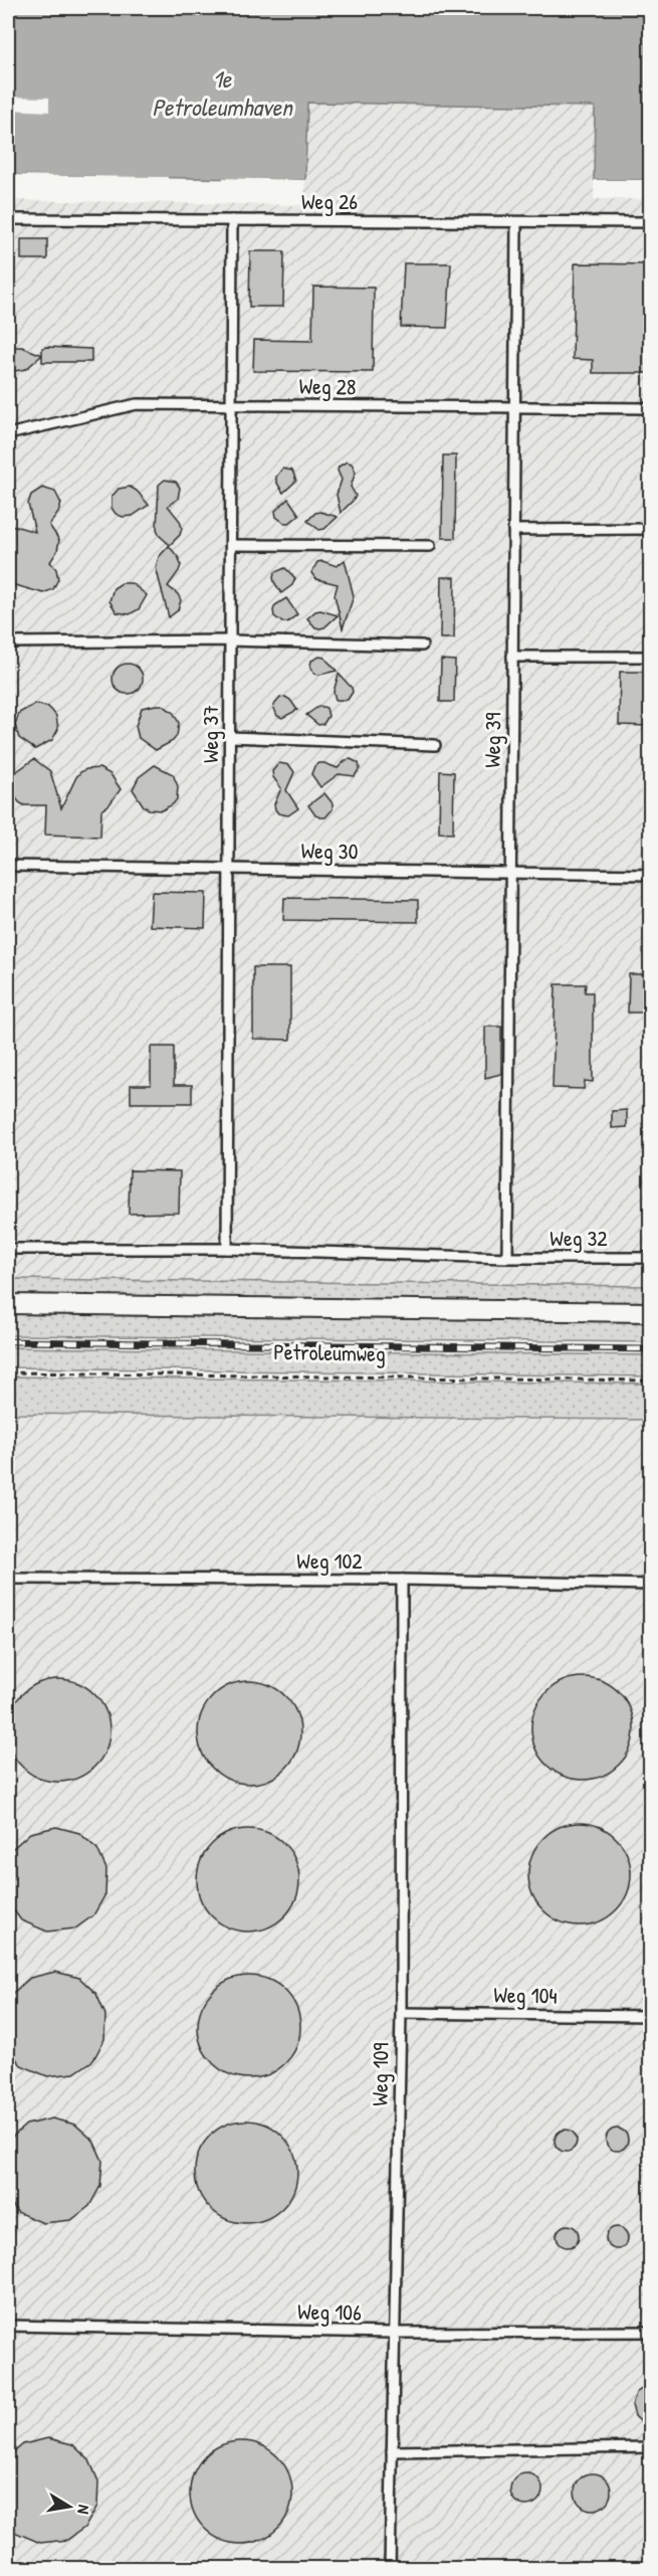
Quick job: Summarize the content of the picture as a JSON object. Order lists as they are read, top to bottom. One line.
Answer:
{"streets":{"street":["Petroleumweg"],"lane":["Weg 26","Weg 28","Weg 37","Weg 39","Weg 30","Weg 32","Weg 102","Weg 104","Weg 109","Weg 106"]},"crossings":[["Weg 26","Weg 37"],["Weg 26","Weg 39"],["Weg 28","Weg 37"],["Weg 28","Weg 39"],["Weg 37","Weg 30"],["Weg 37","Weg 32"],["Weg 39","Weg 30"],["Weg 39","Weg 32"],["Weg 102","Weg 109"],["Weg 104","Weg 109"],["Weg 109","Weg 106"]],"water":["1e Petroleumhaven"],"north":"right"}
